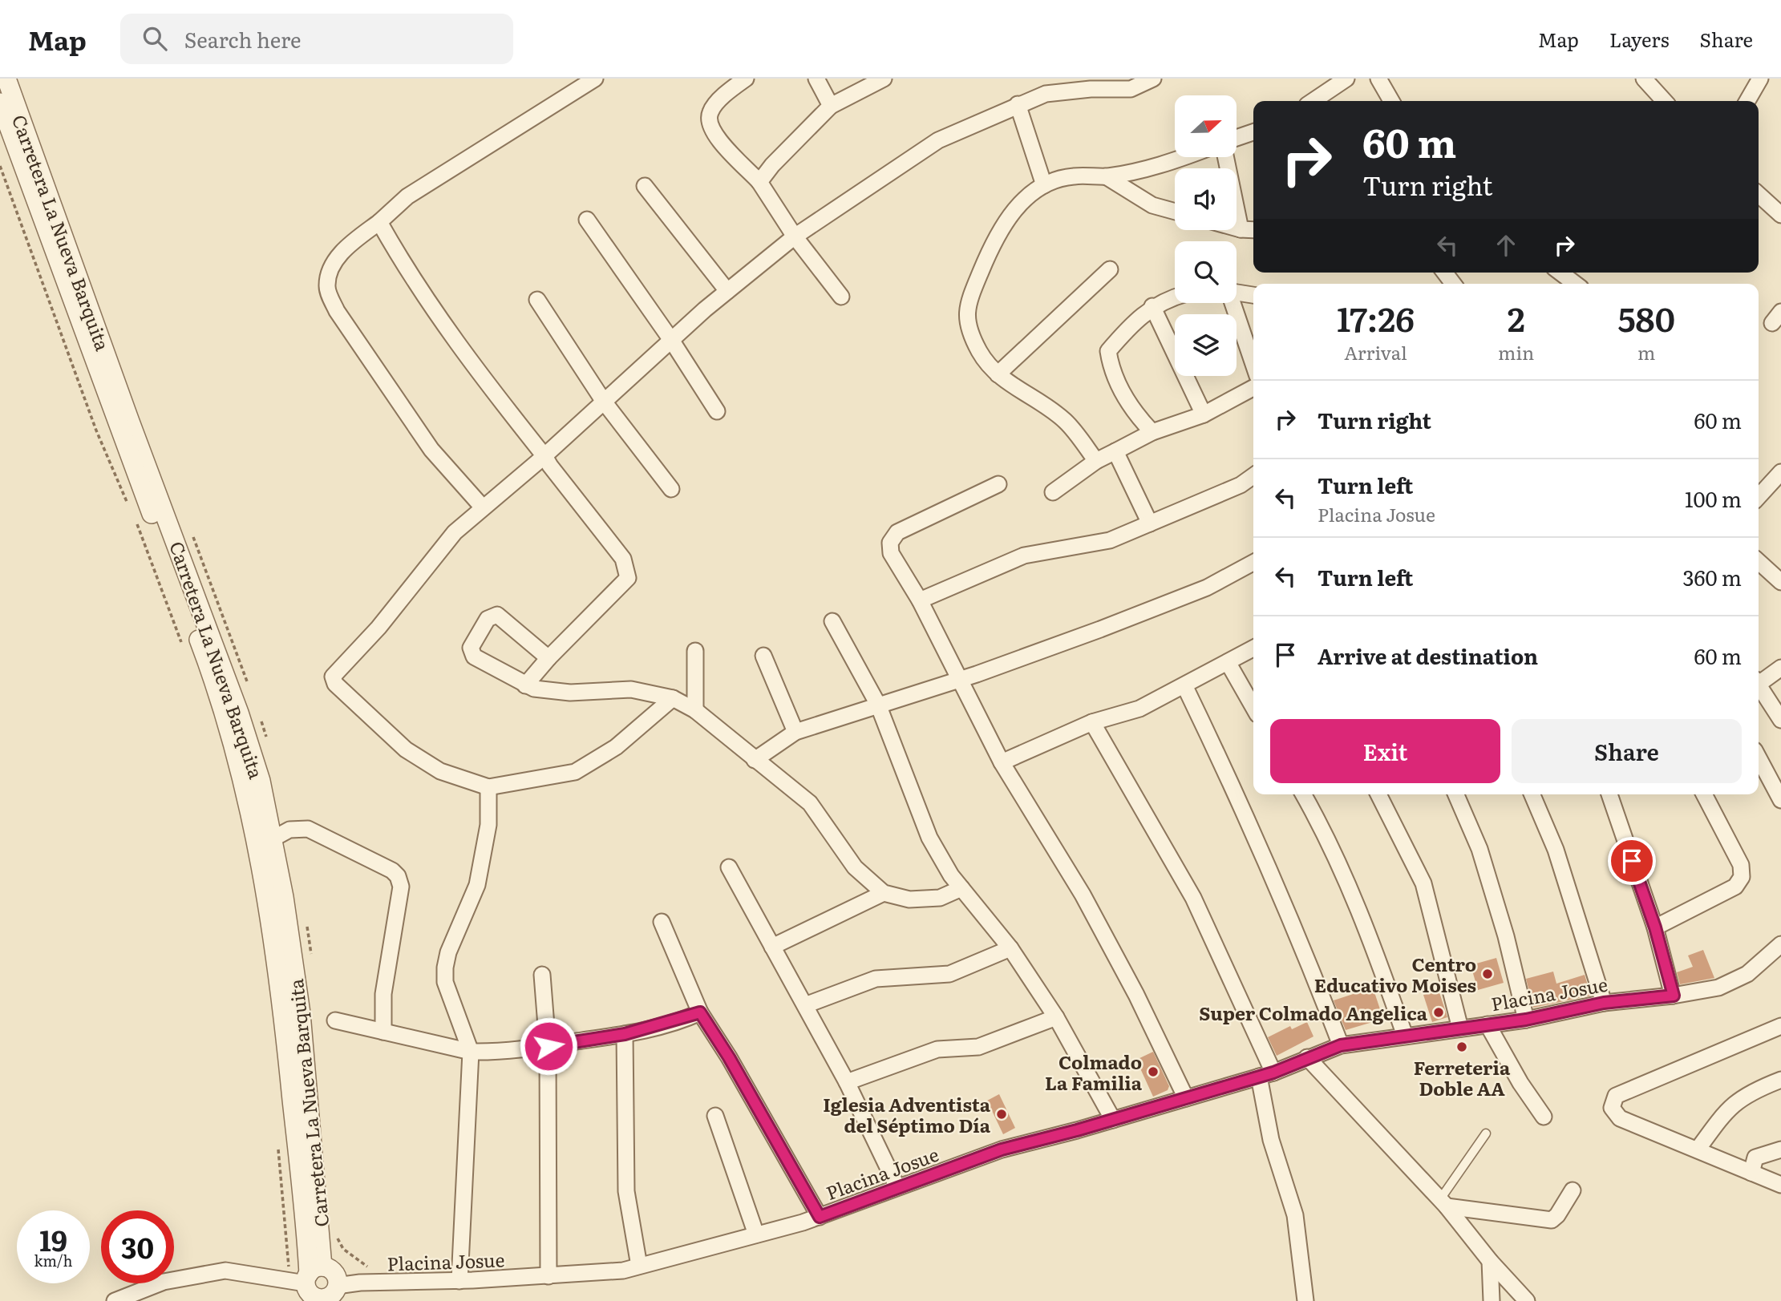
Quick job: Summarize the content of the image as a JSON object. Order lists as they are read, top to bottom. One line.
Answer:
{"streets":{"street":["Carretera La Nueva Barquita","Placina Josue"]},"places":["Centro Educativo Moises","Super Colmado Angelica","Ferreteria Doble AA","Colmado La Familia","Iglesia Adventista del Séptimo Día"],"north":"right","page":{"header":"Map","search":"Search here","nav":["Map","Layers","Share"],"turn":["60 m","Turn right"],"eta":["17:26","Arrival","2","min","580","m"],"list":[{"name":"Turn right","value":"60 m"},{"name":"Turn left","note":"Placina Josue","value":"100 m"},{"name":"Turn left","value":"360 m"},{"name":"Arrive at destination","value":"60 m"}],"buttons":["Exit","Share"],"speed":"19 km/h","limit":"30"}}
